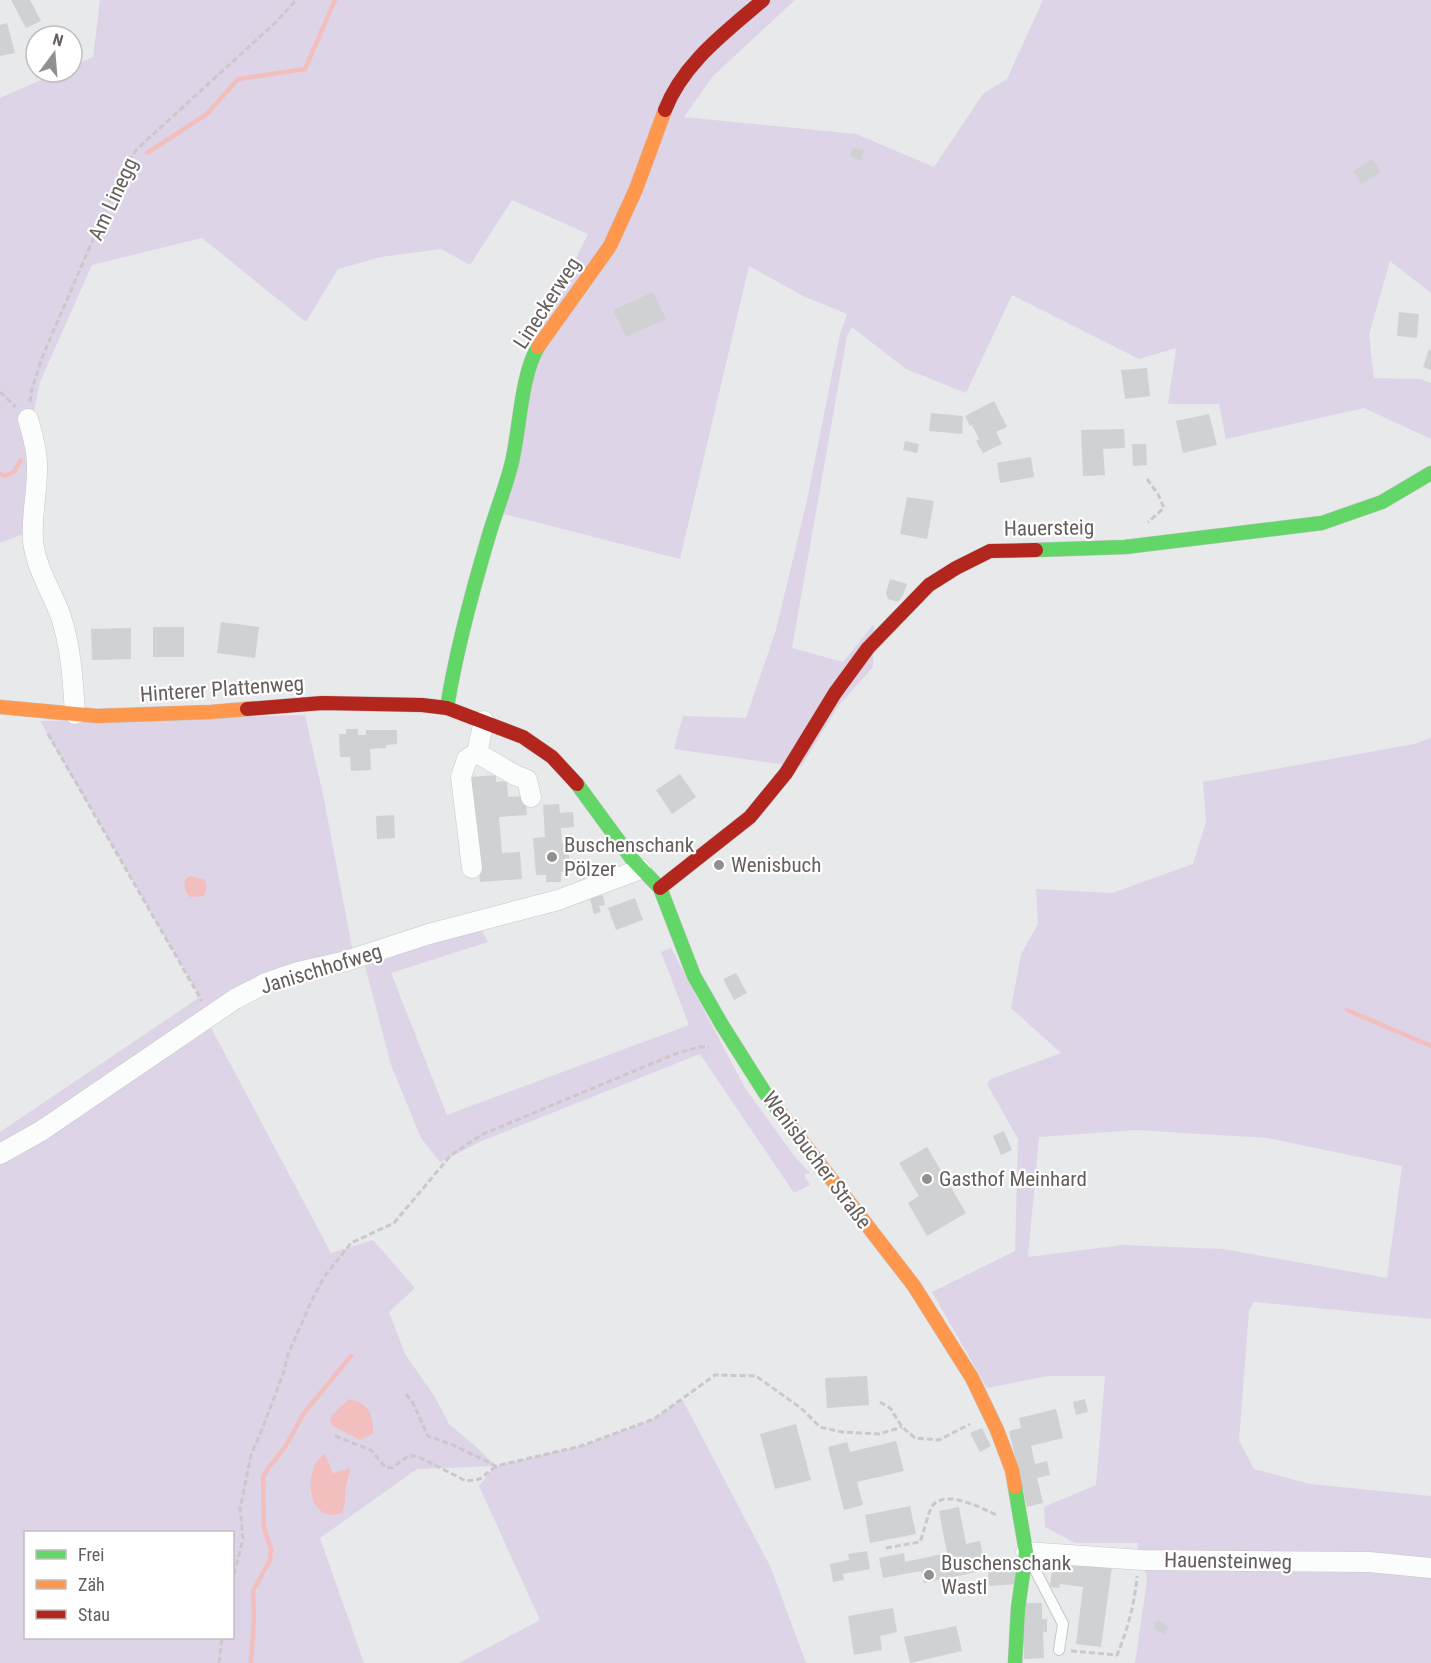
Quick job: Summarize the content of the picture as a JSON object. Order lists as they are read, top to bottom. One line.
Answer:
{"streets":{"street":["Lineckerweg","Hauersteig","Hinterer Plattenweg","Janischhofweg","Wenisbucher Straße","Hauensteinweg"],"path":["Am Linegg"]},"crossings":[["Lineckerweg","Hinterer Plattenweg"],["Lineckerweg","Wenisbucher Straße"],["Hauersteig","Wenisbucher Straße"],["Hinterer Plattenweg","Wenisbucher Straße"],["Janischhofweg","Wenisbucher Straße"],["Wenisbucher Straße","Hauensteinweg"]],"places":["Buschenschank Pölzer","Wenisbuch","Gasthof Meinhard","Buschenschank Wastl"],"legend":["Frei","Zäh","Stau"],"north":"top"}
